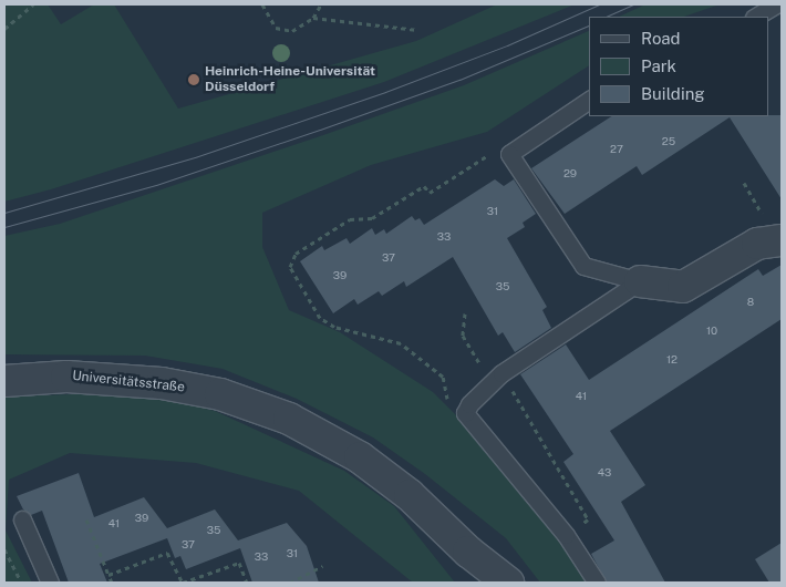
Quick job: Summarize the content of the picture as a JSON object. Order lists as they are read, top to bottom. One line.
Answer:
{"streets":{"street":["Universitätsstraße"]},"places":["Heinrich-Heine-Universität Düsseldorf"],"house_numbers":["25","27","29","31","33","37","39","35","8","10","12","41","43","39","41","35","37","31","33"],"legend":["Road","Park","Building"]}
